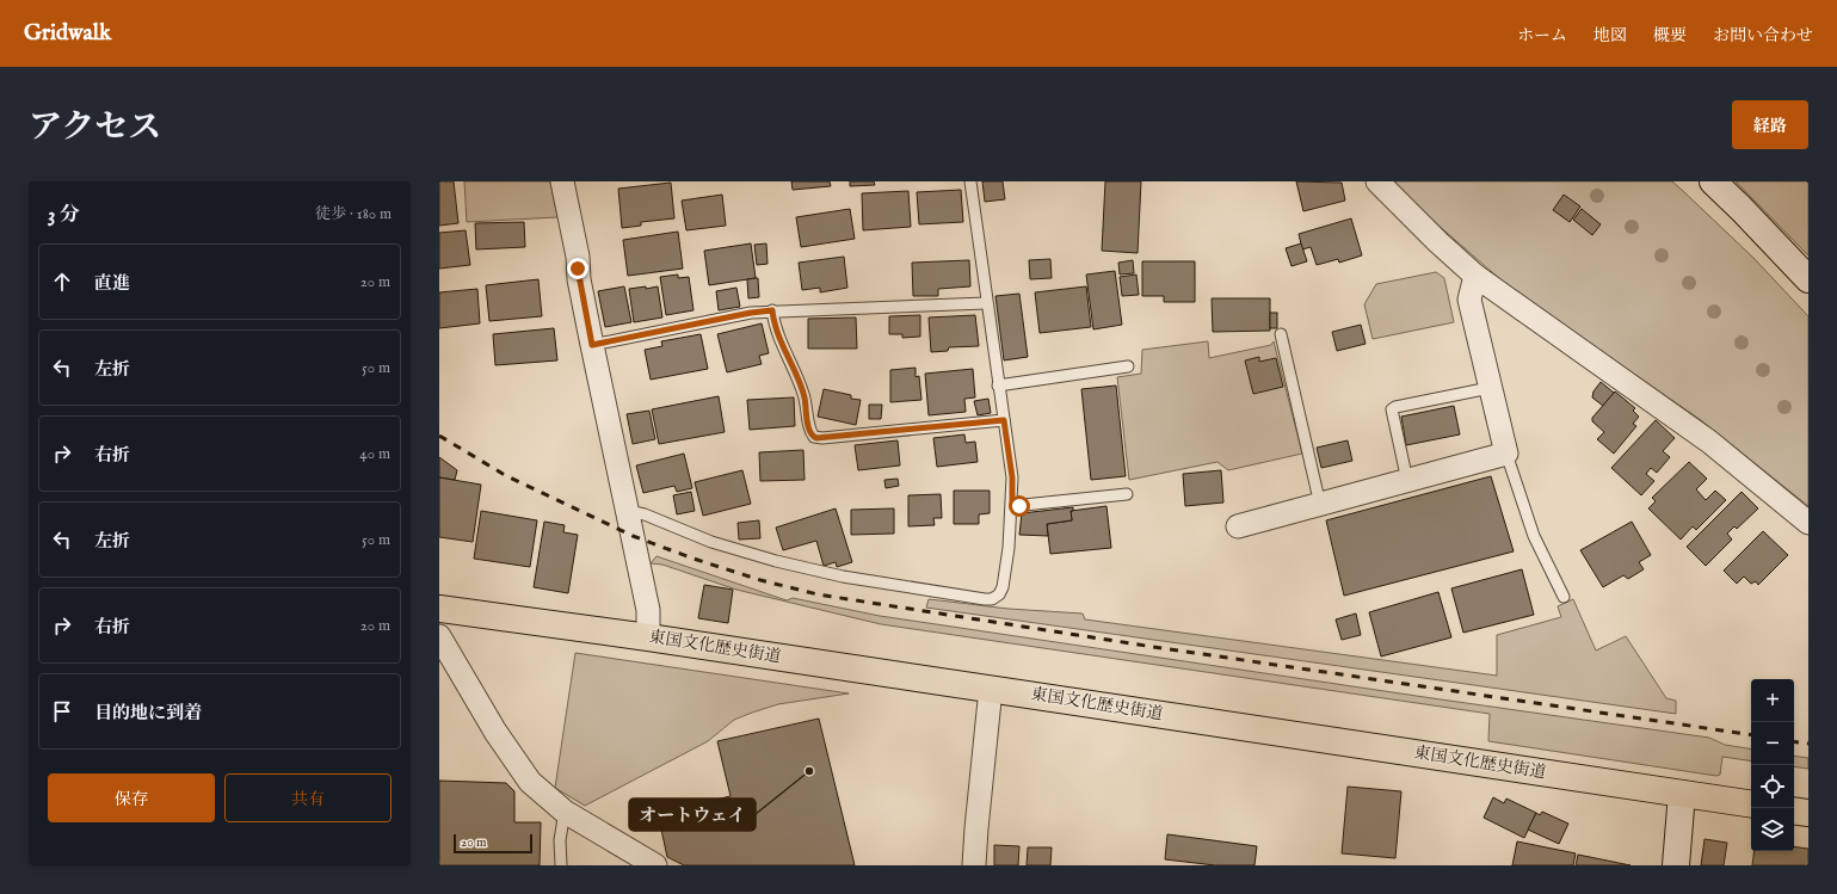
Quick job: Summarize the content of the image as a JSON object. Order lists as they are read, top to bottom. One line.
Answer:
{"streets":{"highway":["東国文化歴史街道"]},"places":["オートウェイ"],"scale_bar":"20 m","page":{"header":"Gridwalk","nav":["ホーム","地図","概要","お問い合わせ"],"title":"アクセス","buttons":["経路",["保存","共有"]],"heading":["3 分","徒歩 · 180 m"],"list":[["直進","20 m"],["左折","50 m"],["右折","40 m"],["左折","50 m"],["右折","20 m"],"目的地に到着"],"map_buttons":["+","−"],"scale":"20 m"}}
